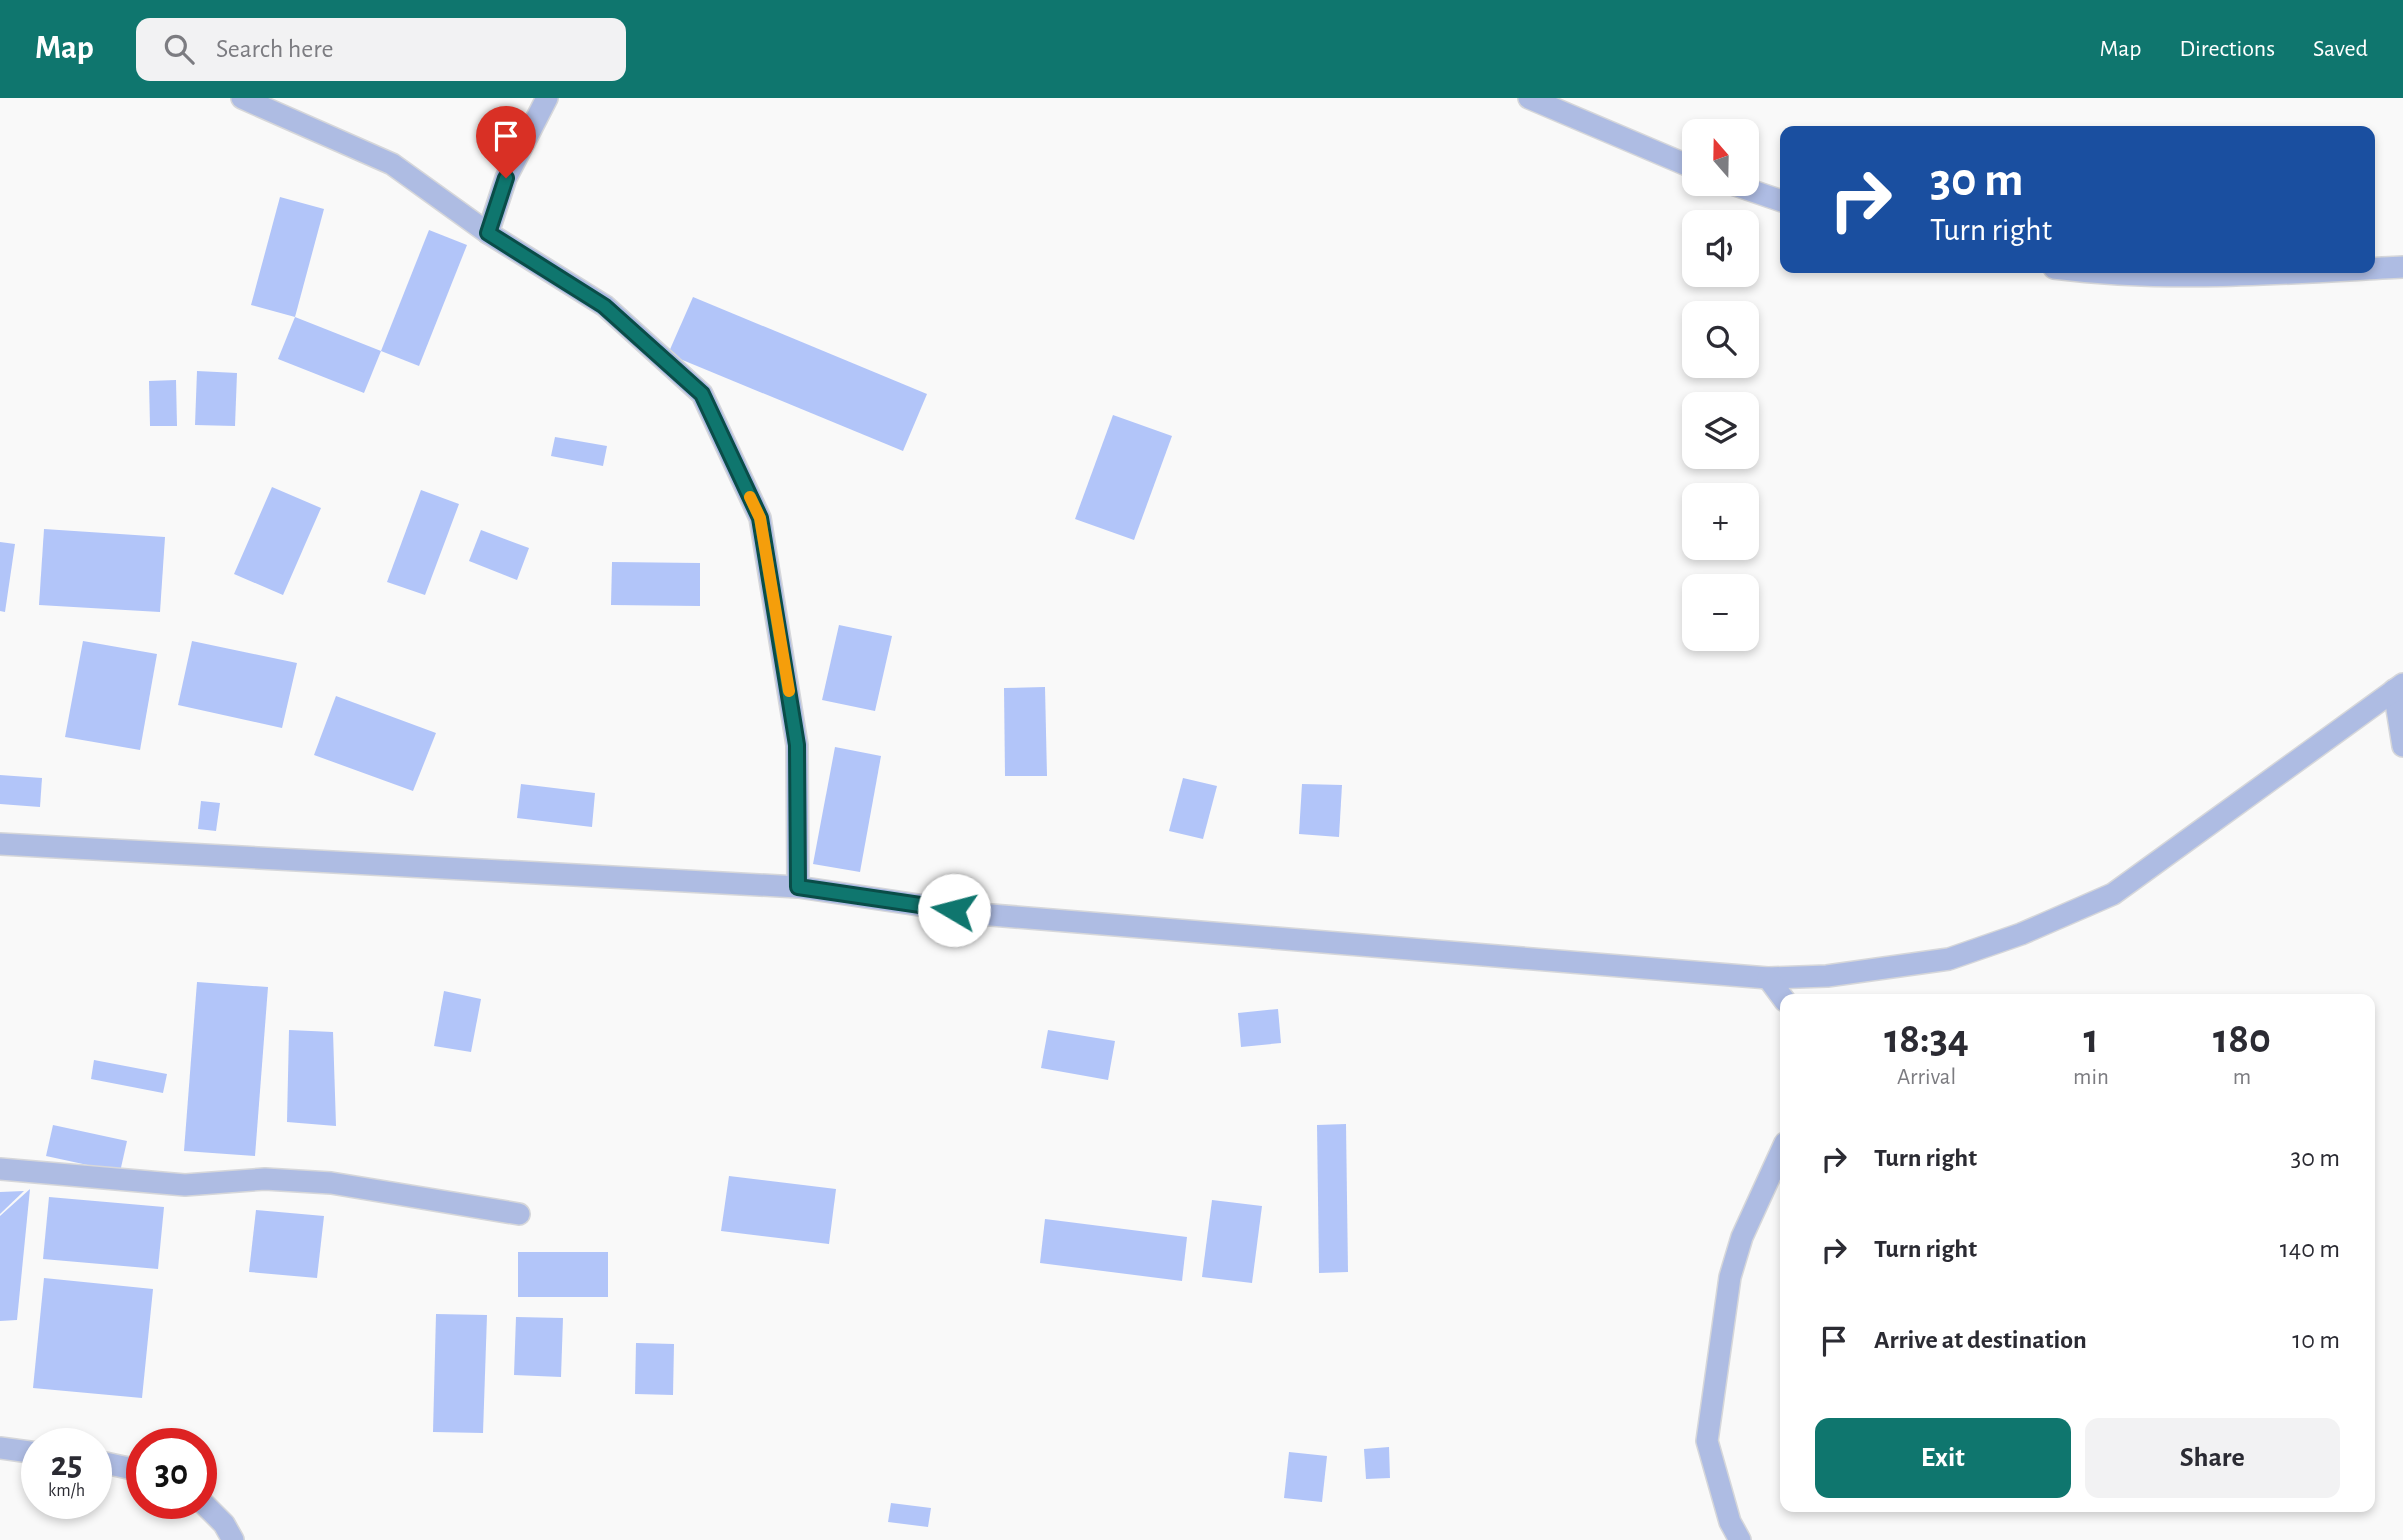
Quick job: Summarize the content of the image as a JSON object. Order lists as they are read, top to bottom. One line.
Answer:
{"north":"top","page":{"header":"Map","search":"Search here","nav":["Map","Directions","Saved"],"map_buttons":["+","−"],"turn":["30 m","Turn right"],"eta":["18:34","Arrival","1","min","180","m"],"list":[{"name":"Turn right","value":"30 m"},{"name":"Turn right","value":"140 m"},{"name":"Arrive at destination","value":"10 m"}],"buttons":["Exit","Share"],"speed":"25 km/h","limit":"30"}}
